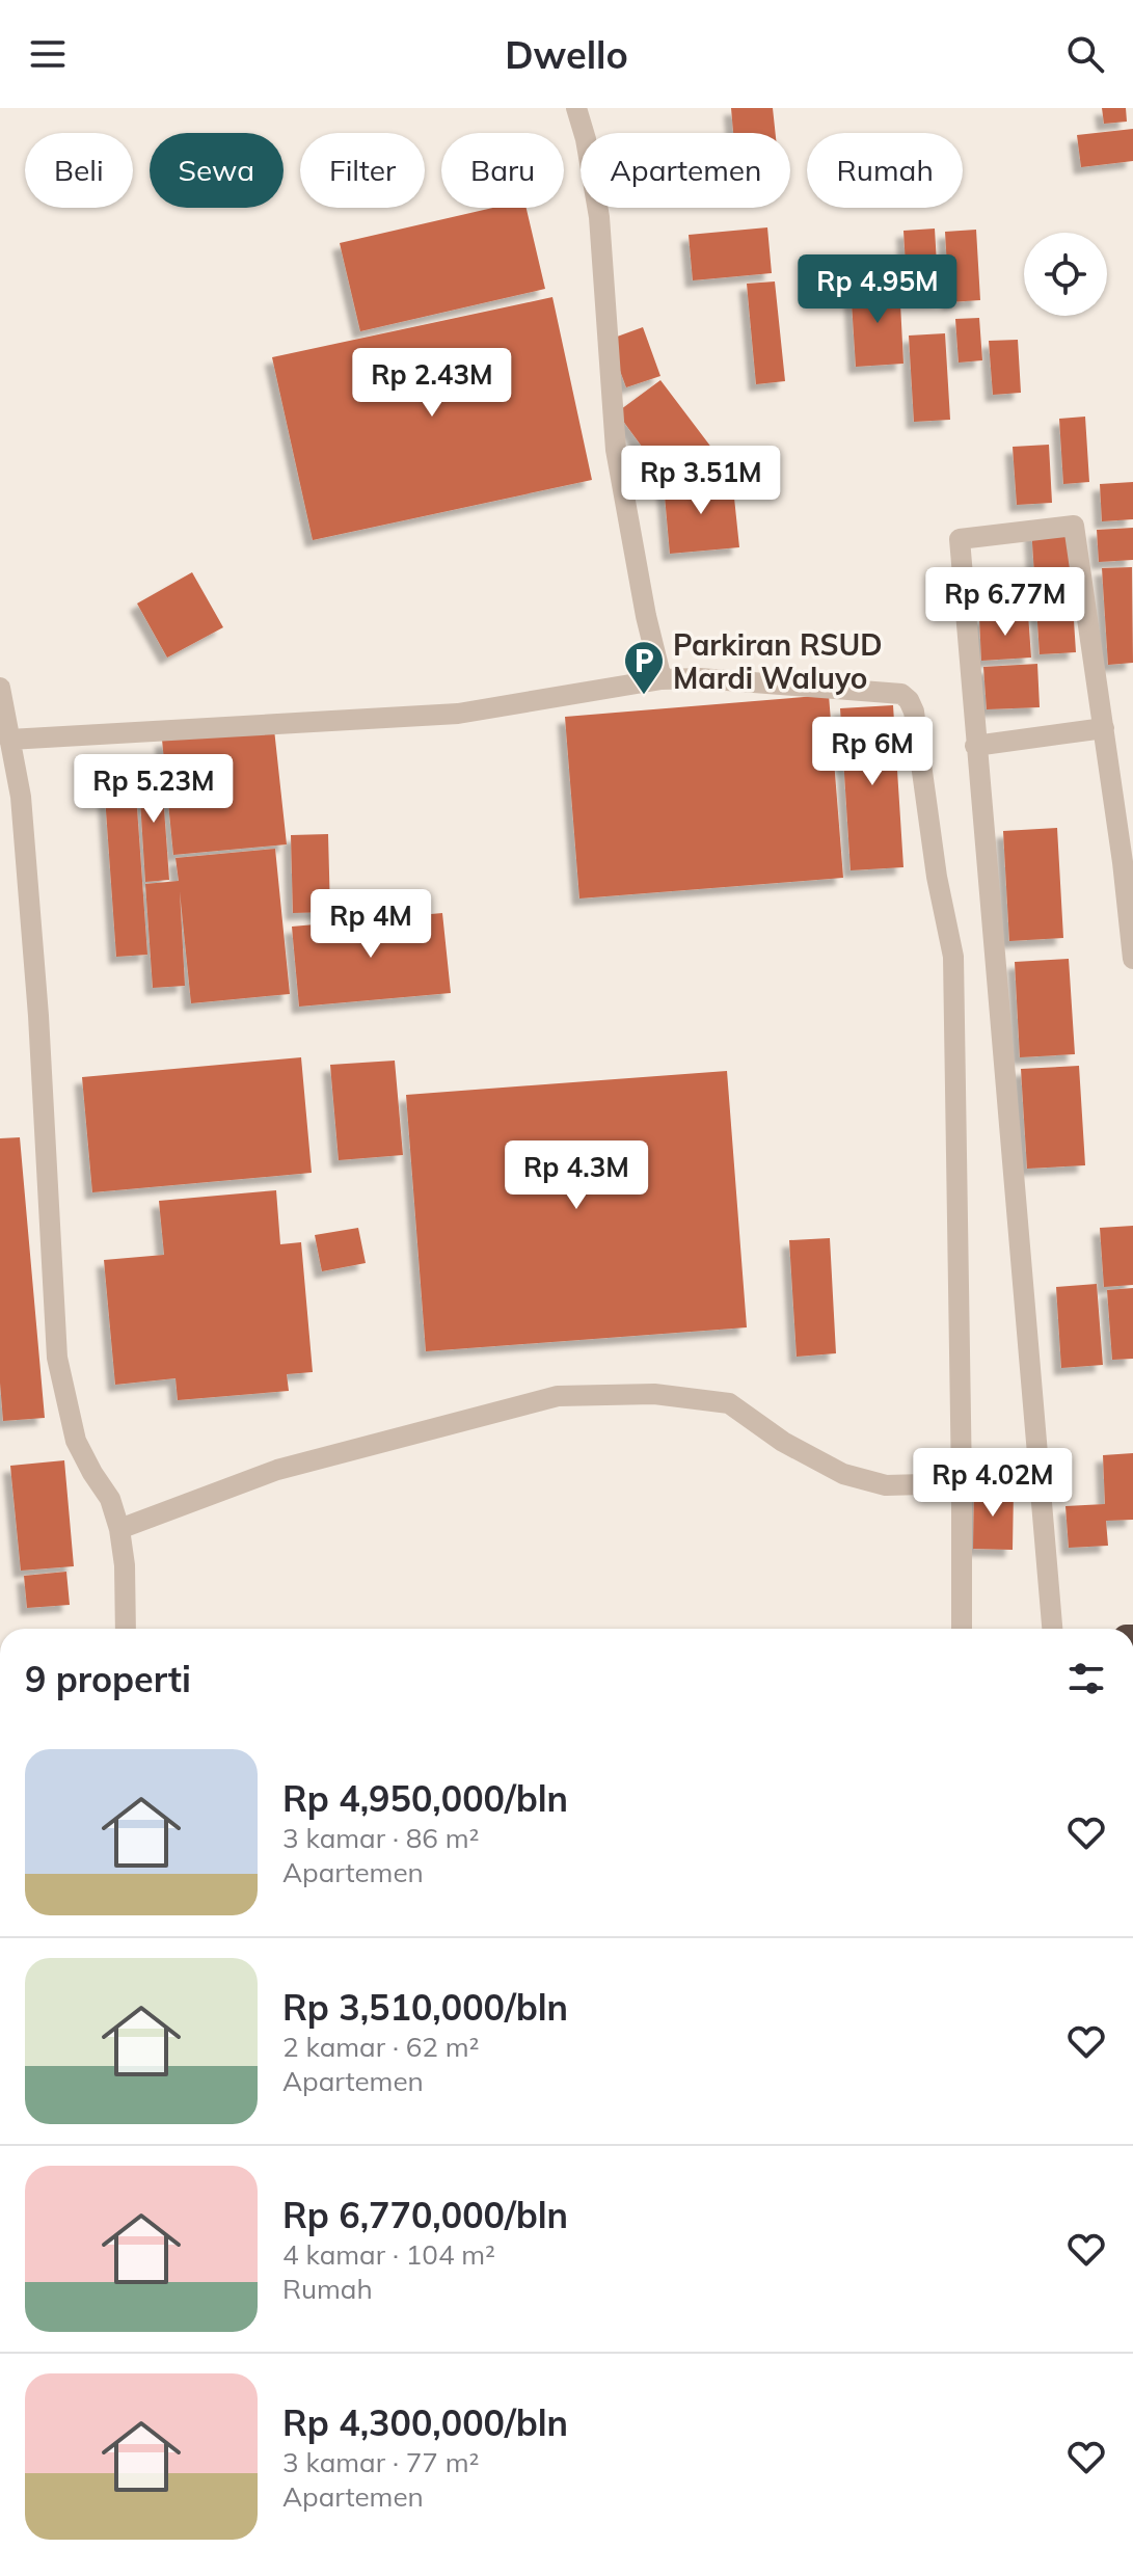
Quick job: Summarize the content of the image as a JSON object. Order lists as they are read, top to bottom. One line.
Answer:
{"places":{"parking":["Parkiran RSUD Mardi Waluyo"]},"page":{"header":"Dwello","chip":["Beli","Sewa","Filter","Baru","Apartemen","Rumah"],"price":["Rp 4.95M","Rp 2.43M","Rp 3.51M","Rp 6.77M","Rp 6M","Rp 5.23M","Rp 4M","Rp 4.3M","Rp 4.02M"],"heading":"9 properti","list":[{"name":"Rp 4,950,000/bln","note":"3 kamar · 86 m² · Apartemen"},{"name":"Rp 3,510,000/bln","note":"2 kamar · 62 m² · Apartemen"},{"name":"Rp 6,770,000/bln","note":"4 kamar · 104 m² · Rumah"},{"name":"Rp 4,300,000/bln","note":"3 kamar · 77 m² · Apartemen"}]}}
